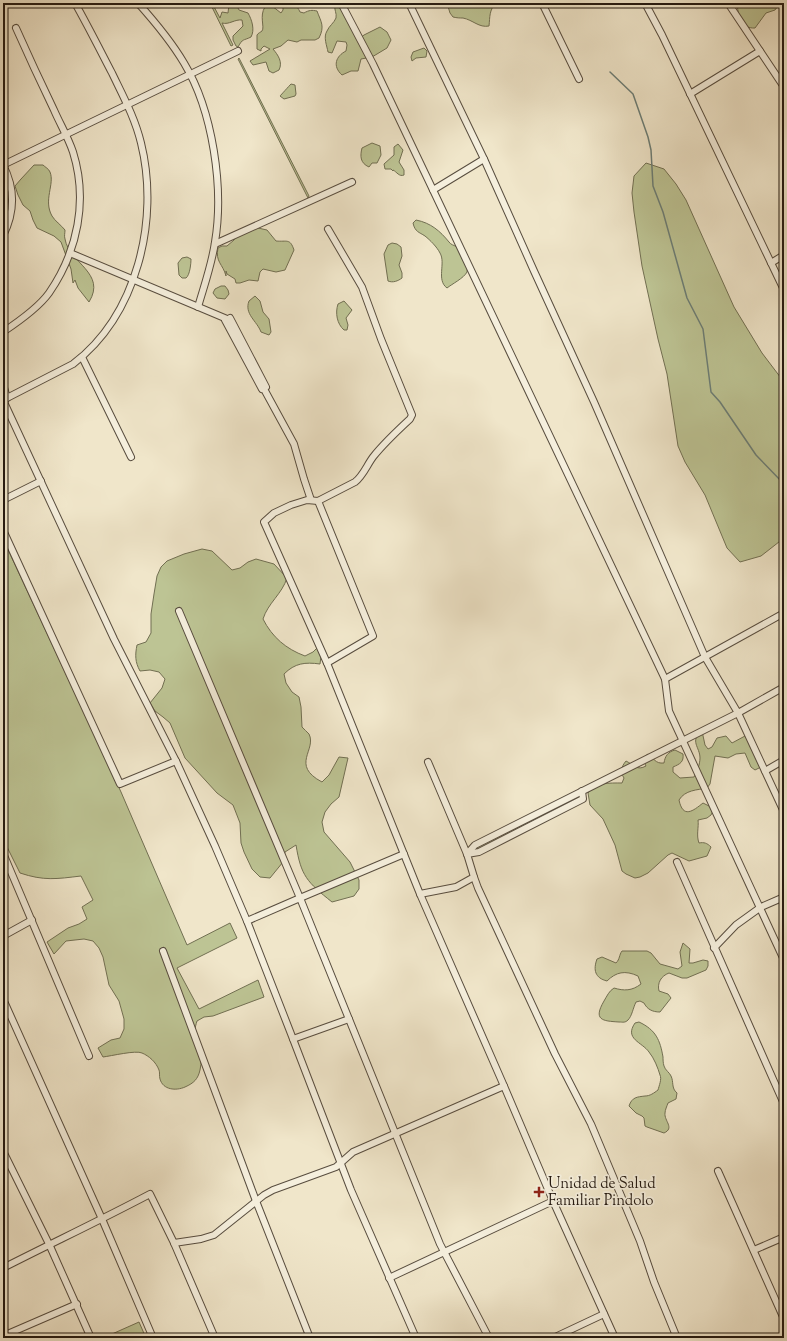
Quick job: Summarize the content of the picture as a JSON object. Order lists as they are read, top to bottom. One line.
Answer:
{"places":{"health":["Unidad de Salud Familiar Pindolo"]}}
